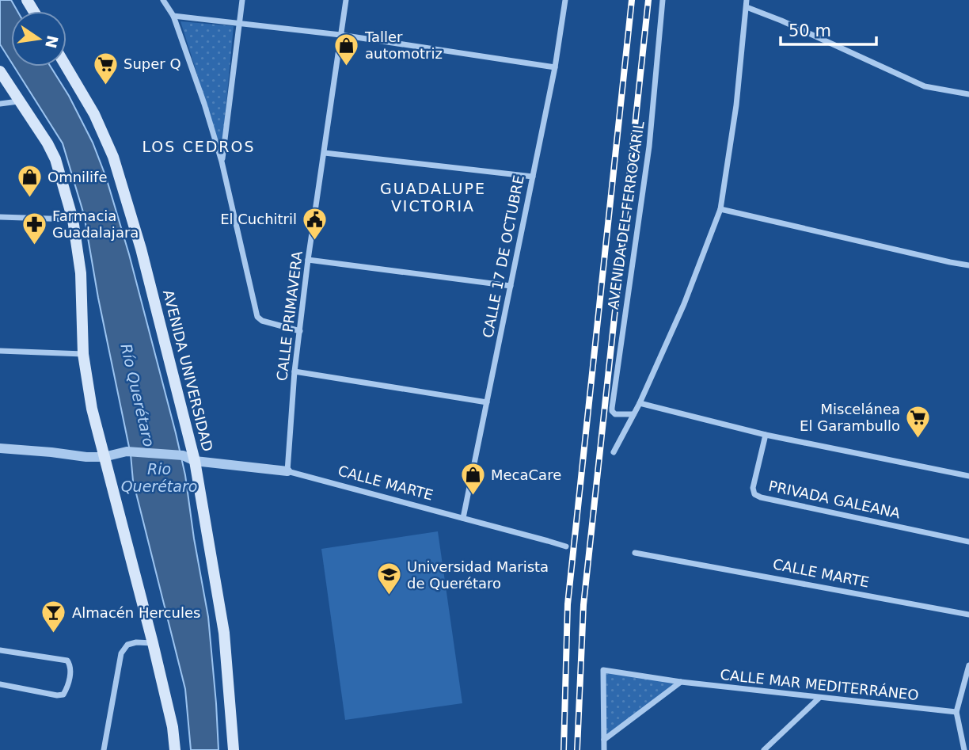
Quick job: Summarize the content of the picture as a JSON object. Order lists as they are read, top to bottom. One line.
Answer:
{"streets":{"main road":["AVENIDA UNIVERSIDAD"],"street":["AVENIDA DEL FERROCARIL","CALLE 17 DE OCTUBRE","CALLE PRIMAVERA","CALLE MARTE","PRIVADA GALEANA","CALLE MAR MEDITERRÁNEO"]},"crossings":[["CALLE 17 DE OCTUBRE","CALLE MARTE"],["CALLE PRIMAVERA","CALLE MARTE"],["AVENIDA UNIVERSIDAD","CALLE MARTE"]],"districts":["LOS CEDROS","GUADALUPE VICTORIA"],"water":["Río Querétaro","Rio Querétaro"],"places":{"shop":["Taller automotriz","Omnilife","MecaCare"],"supermarket":["Super Q","Miscelánea El Garambullo"],"public building":["El Cuchitril"],"pharmacy":["Farmacia Guadalajara"],"school or university":["Universidad Marista de Querétaro"],"bar":["Almacén Hercules"]},"scale_bar":"50 m","north":"right"}
